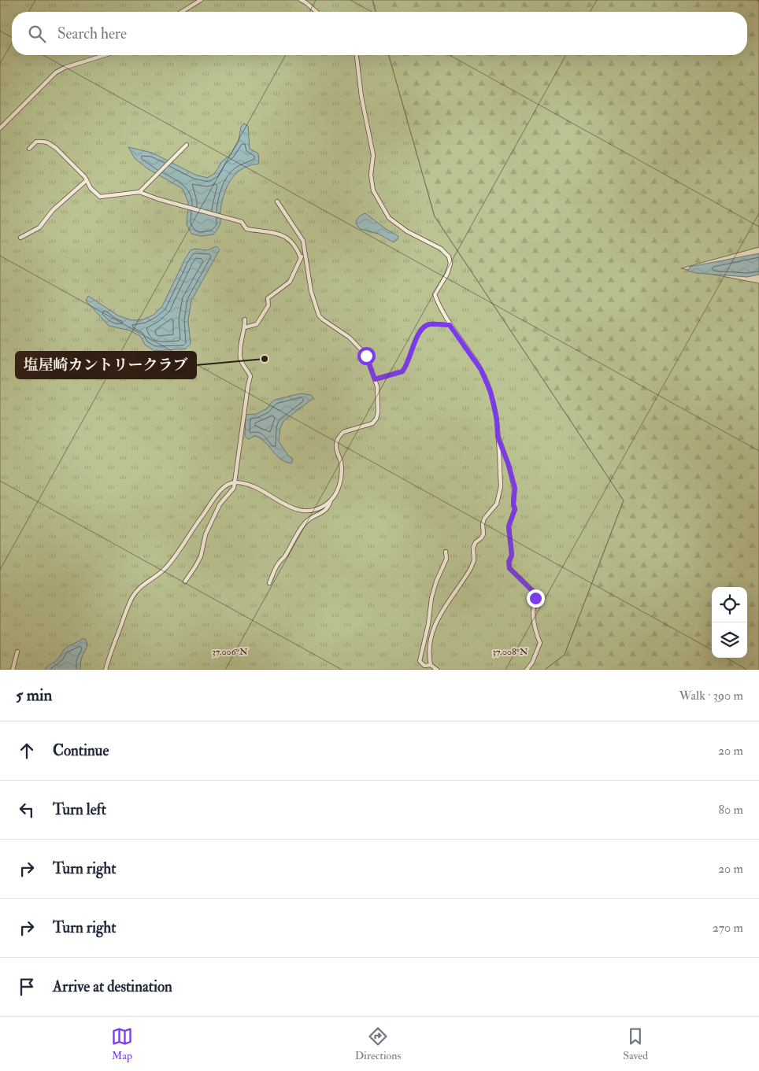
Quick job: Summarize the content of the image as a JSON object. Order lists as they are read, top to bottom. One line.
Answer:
{"places":["塩屋崎カントリークラブ"],"page":{"search":"Search here","heading":["5 min","Walk · 390 m"],"list":[["Continue","20 m"],["Turn left","80 m"],["Turn right","20 m"],["Turn right","270 m"],"Arrive at destination"],"nav":["Map","Directions","Saved"]},"coordinates":["37.006°N","37.008°N"]}
